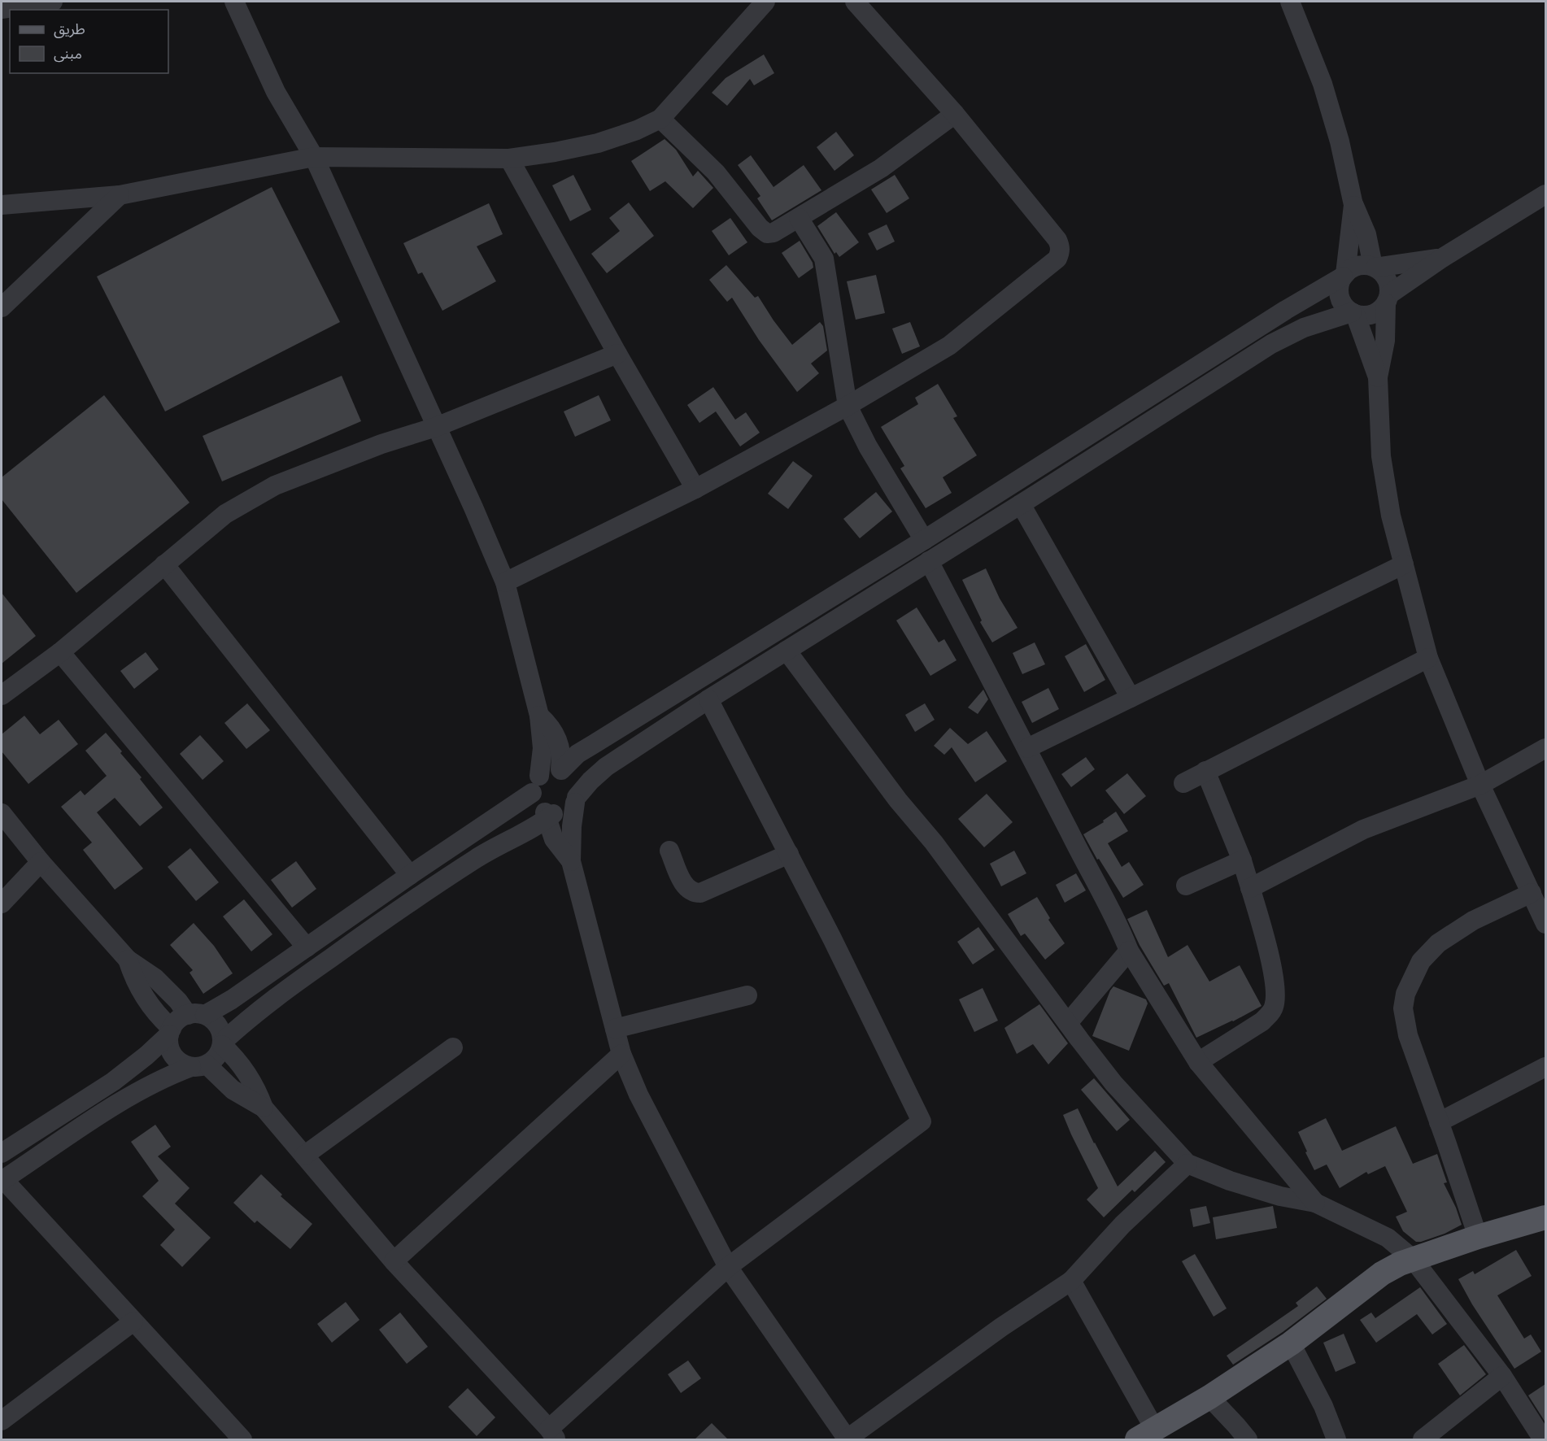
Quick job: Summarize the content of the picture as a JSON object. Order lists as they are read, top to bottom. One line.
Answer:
{"legend":["طريق","مبنى"]}
